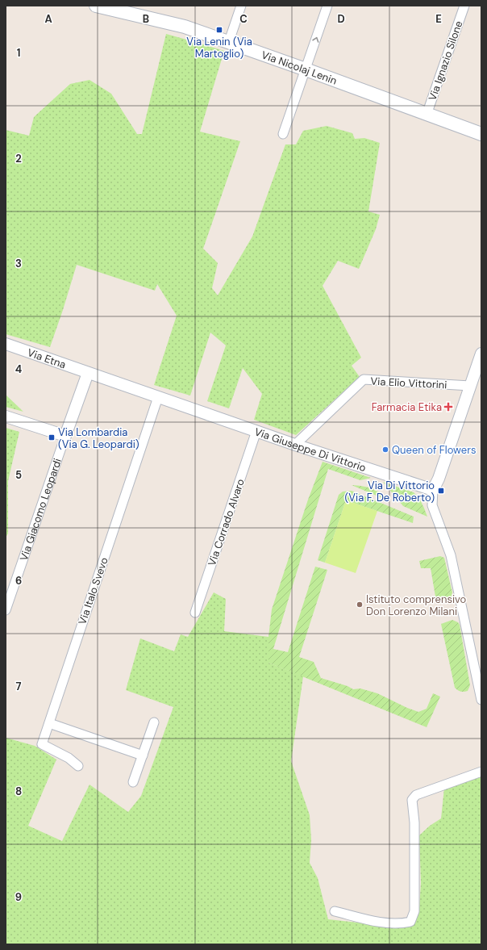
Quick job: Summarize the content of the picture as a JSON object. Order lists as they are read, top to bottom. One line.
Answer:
{"streets":{"main road":["Via Nicolaj Lenin"],"street":["Via Ignazio Silone","Via Etna","Via Elio Vittorini","Via Giuseppe Di Vittorio","Via Giacomo Leopardi","Via Corrado Alvaro","Via Italo Svevo"]},"crossings":[["Via Ignazio Silone","Via Nicolaj Lenin"],["Via Etna","Via Giuseppe Di Vittorio"],["Via Etna","Via Giacomo Leopardi"],["Via Elio Vittorini","Via Giuseppe Di Vittorio"],["Via Giuseppe Di Vittorio","Via Giacomo Leopardi"],["Via Giuseppe Di Vittorio","Via Corrado Alvaro"],["Via Giuseppe Di Vittorio","Via Italo Svevo"]],"places":{"transit":["Via Lenin (Via Martoglio)","Via Lombardia (Via G. Leopardi)","Via Di Vittorio (Via F. De Roberto)"],"health":["Farmacia Etika"],"other":["Queen of Flowers","Istituto comprensivo Don Lorenzo Milani"]},"grid":{"columns":["A","B","C","D","E"],"rows":["1","2","3","4","5","6","7","8","9"]}}
